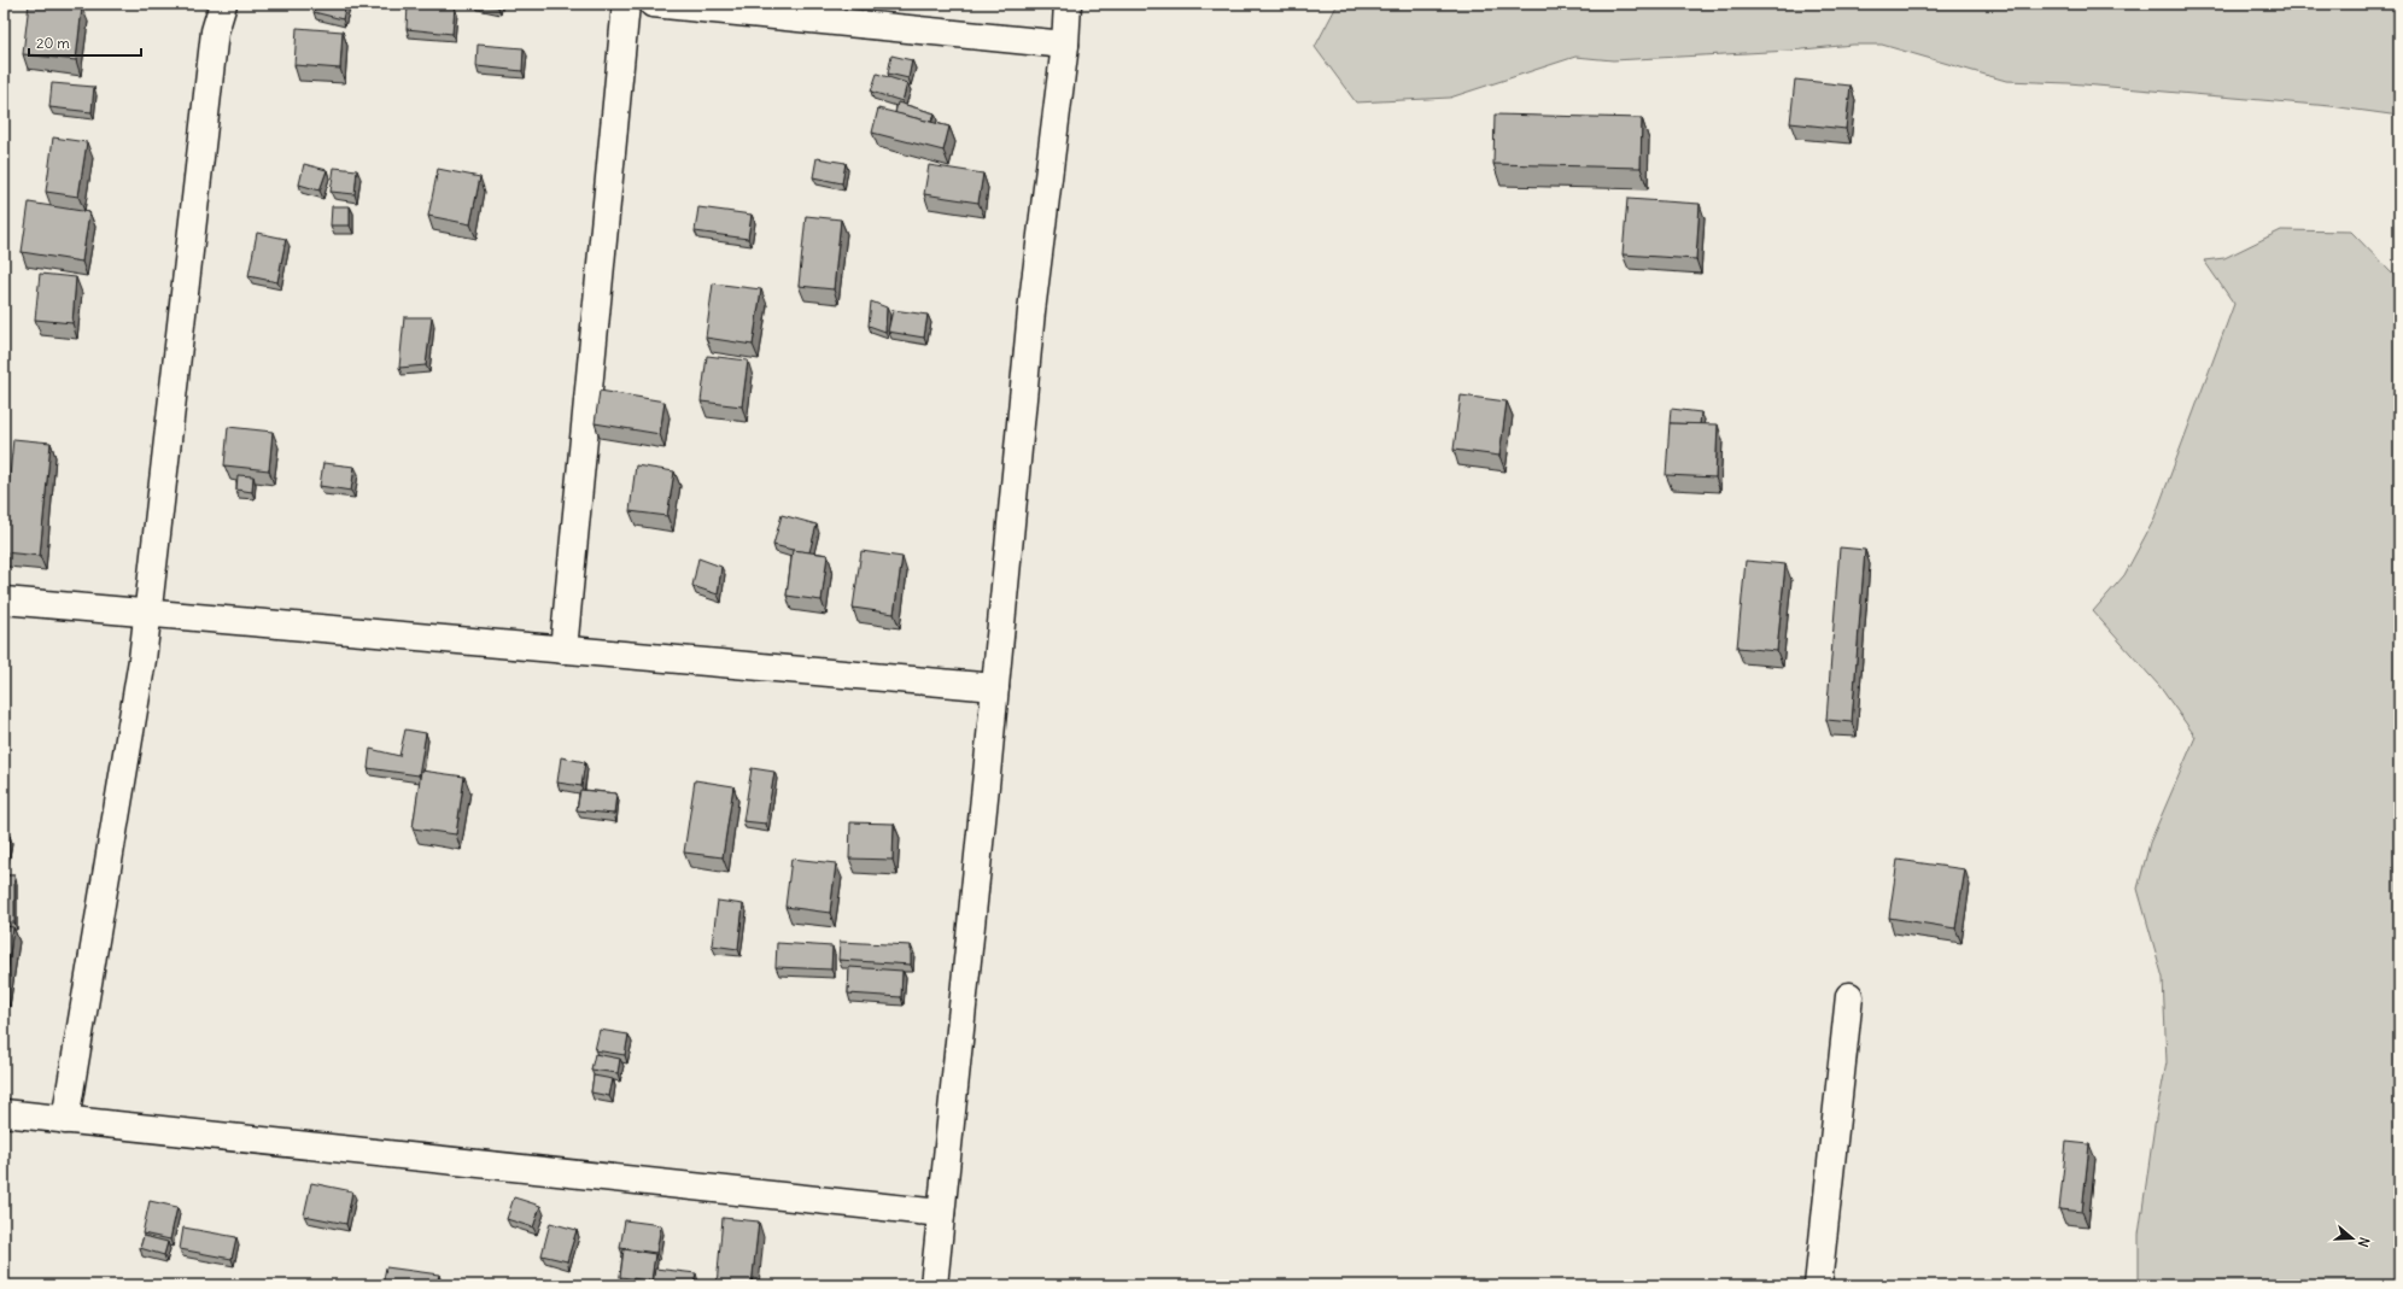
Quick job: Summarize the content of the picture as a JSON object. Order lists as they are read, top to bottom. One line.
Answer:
{"scale_bar":"20 m","north":"right"}
